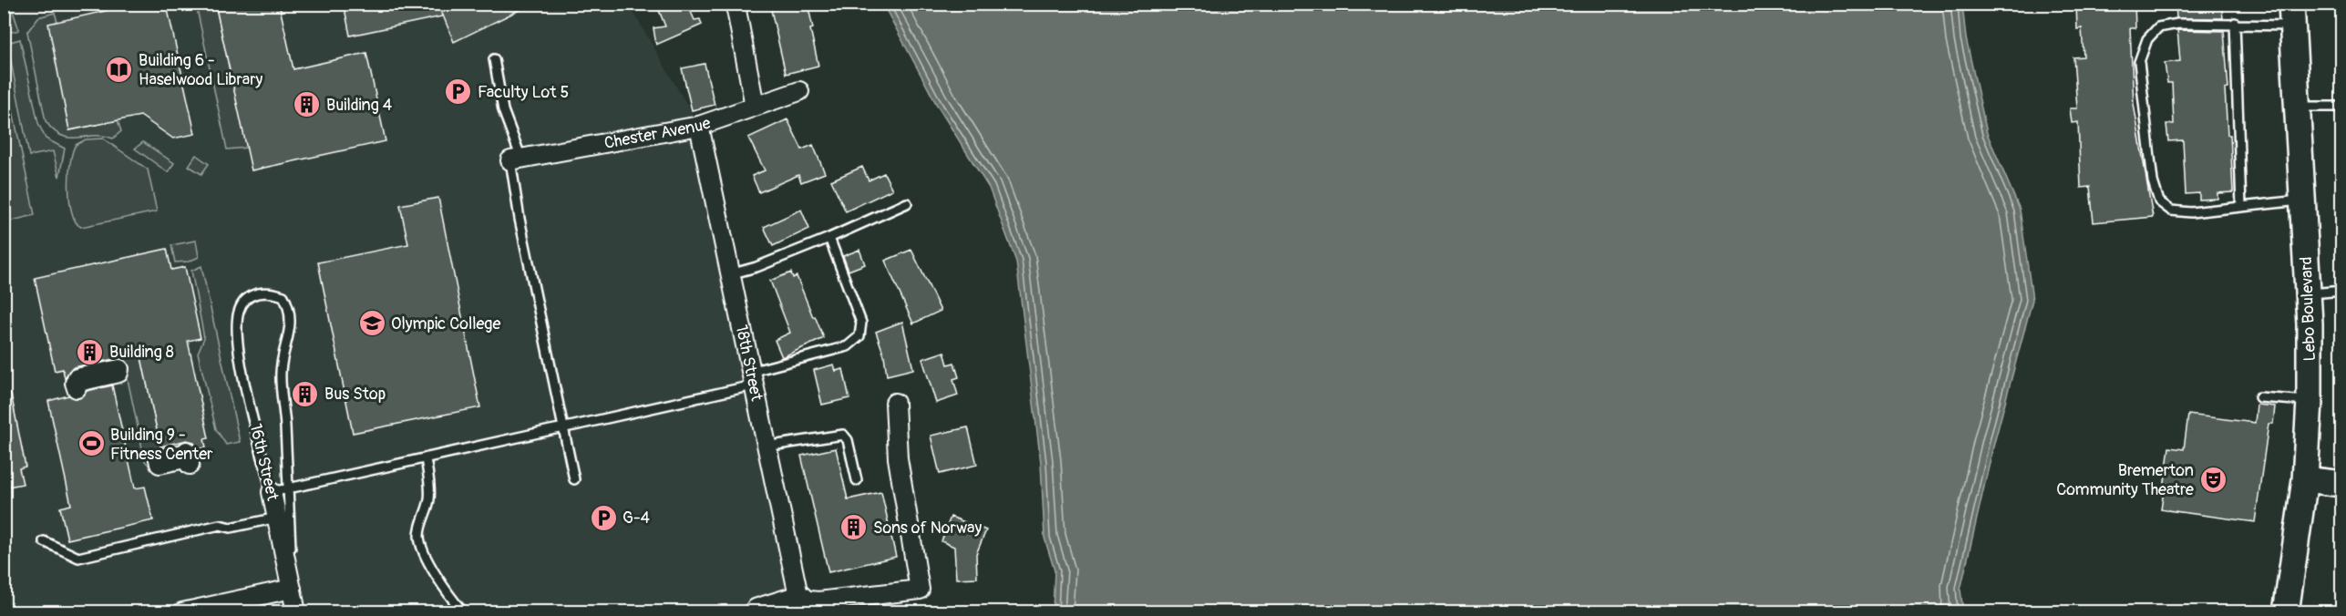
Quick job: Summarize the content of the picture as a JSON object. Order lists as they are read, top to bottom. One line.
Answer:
{"streets":{"main road":["Lebo Boulevard"],"street":["Chester Avenue","18th Street","16th Street"]},"crossings":[["Chester Avenue","18th Street"]],"places":{"library":["Building 6 - Haselwood Library"],"parking":["Faculty Lot 5","G-4"],"building":["Building 4","Building 8","Bus Stop","Sons of Norway"],"school or university":["Olympic College"],"sports":["Building 9 - Fitness Center"],"theatre":["Bremerton Community Theatre"]}}
